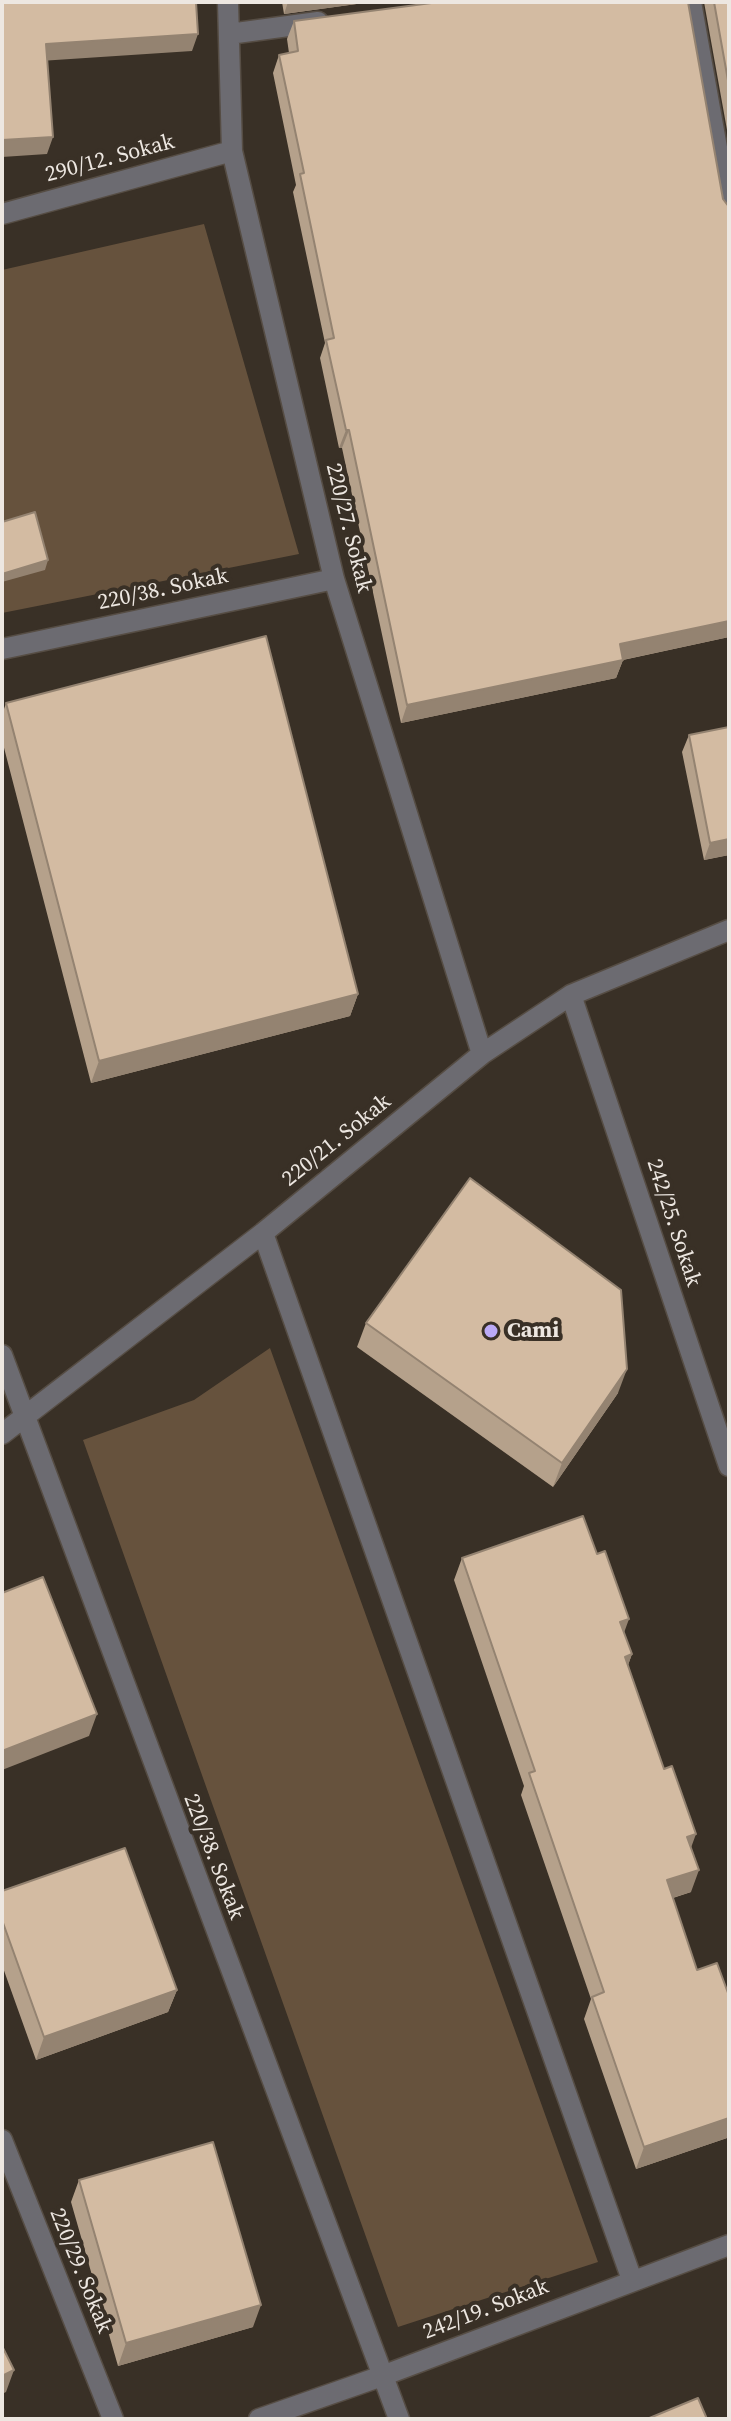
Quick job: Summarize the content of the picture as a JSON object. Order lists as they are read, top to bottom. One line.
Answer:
{"streets":{"street":["290/12. Sokak","220/27. Sokak","220/38. Sokak","220/21. Sokak","242/25. Sokak","220/29. Sokak","242/19. Sokak"]},"crossings":[["290/12. Sokak","220/27. Sokak"],["220/27. Sokak","220/38. Sokak"],["220/27. Sokak","220/21. Sokak"],["220/38. Sokak","220/21. Sokak"],["220/38. Sokak","242/19. Sokak"],["220/21. Sokak","242/25. Sokak"]],"places":["Cami"]}
